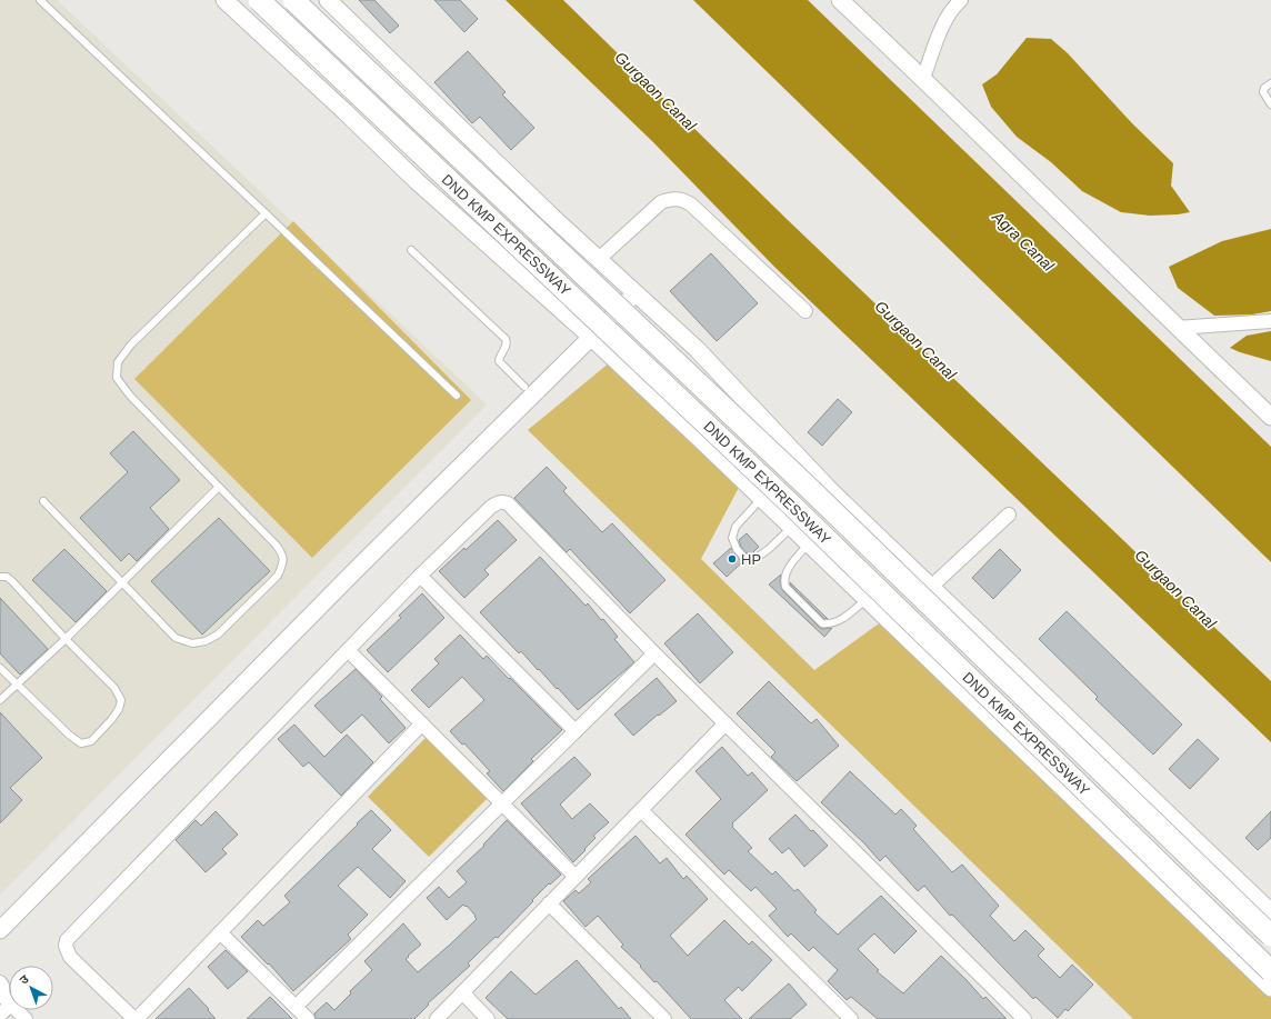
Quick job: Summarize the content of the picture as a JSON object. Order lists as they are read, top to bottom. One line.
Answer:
{"streets":{"highway":["DND KMP EXPRESSWAY"]},"water":["Gurgaon Canal","Agra Canal"],"places":["HP"],"north":"top left"}
